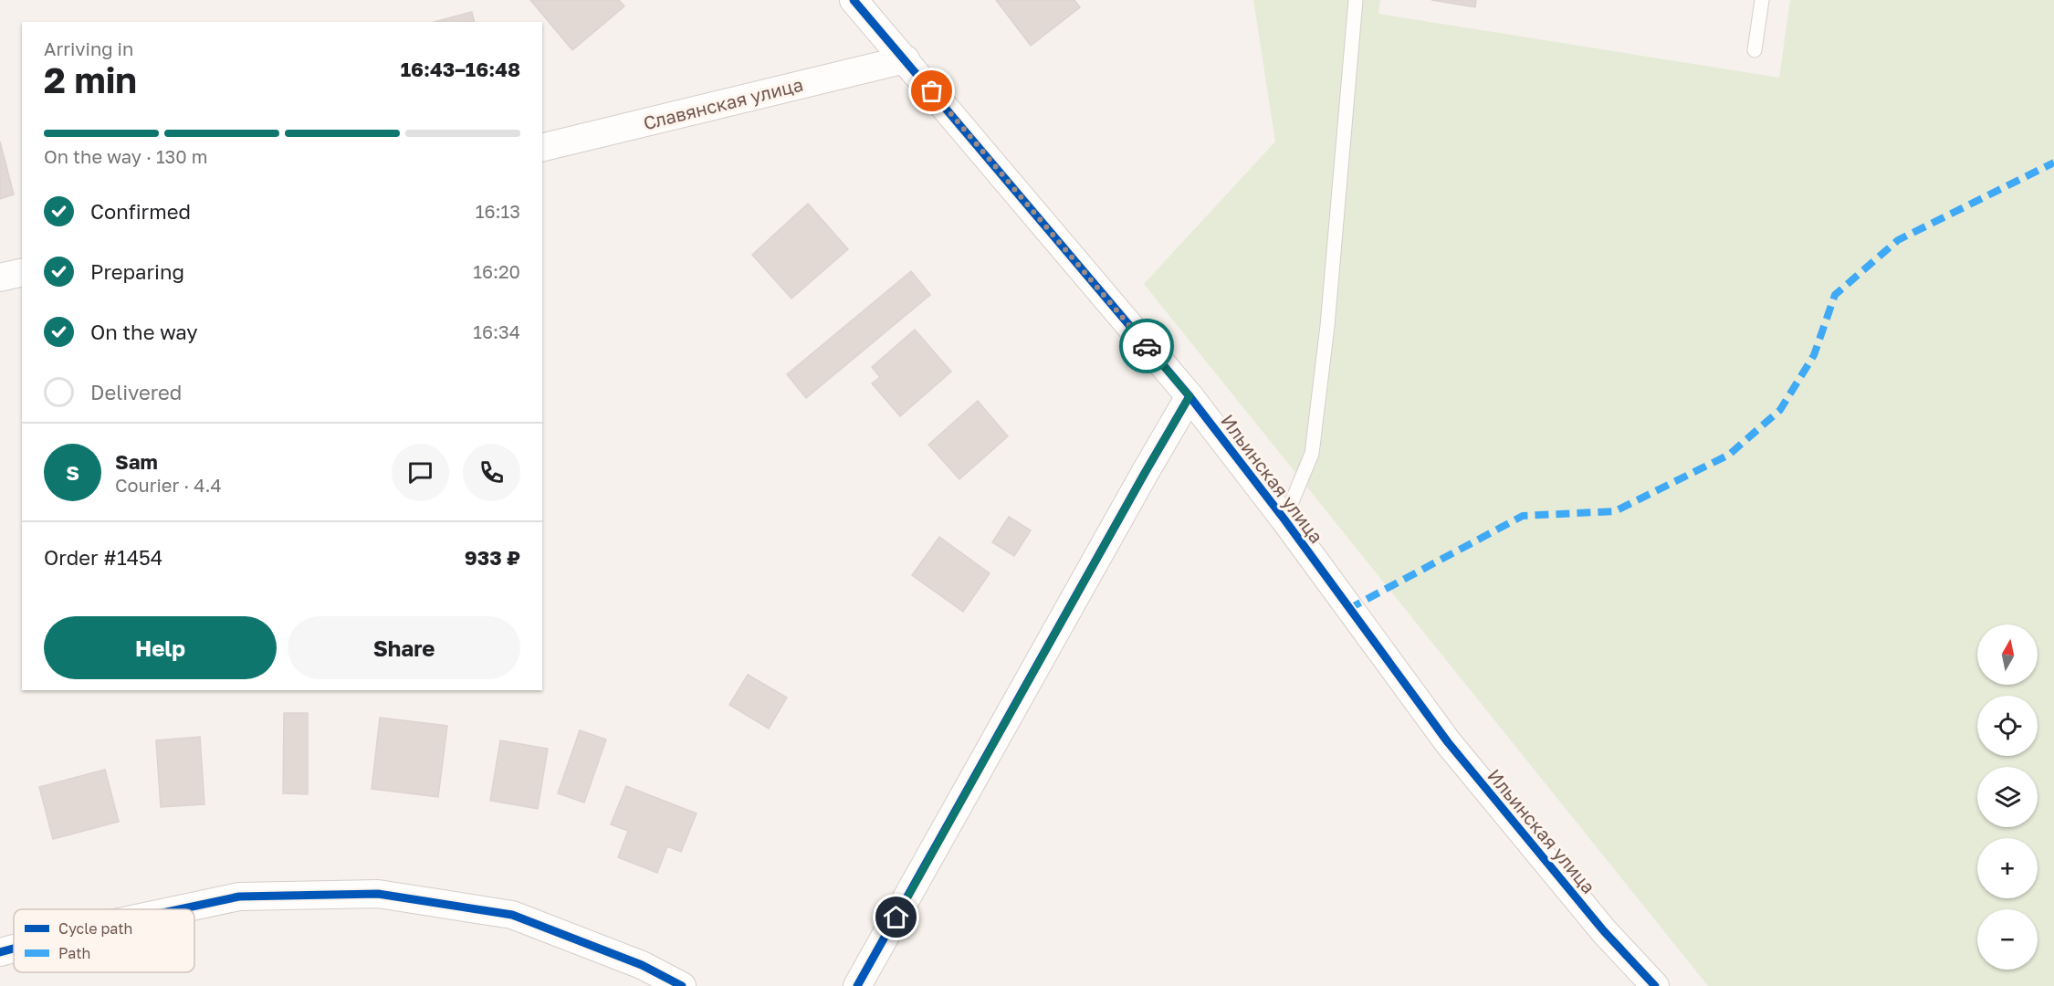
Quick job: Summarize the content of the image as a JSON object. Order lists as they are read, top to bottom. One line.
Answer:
{"streets":{"street":["Славянская улица","Ильинская улица"]},"crossings":[["Славянская улица","Ильинская улица"]],"legend":["Cycle path","Path"],"north":"top","page":{"heading":["2 min","Arriving in","16:43–16:48"],"panel":["Sam","Courier · 4.4","Order #1454","933 ₽"],"bar":"On the way · 130 m","list":[["Confirmed","16:13"],["Preparing","16:20"],["On the way","16:34"],"Delivered"],"round":"S","buttons":["Help","Share"],"map_buttons":["+","−"]}}
